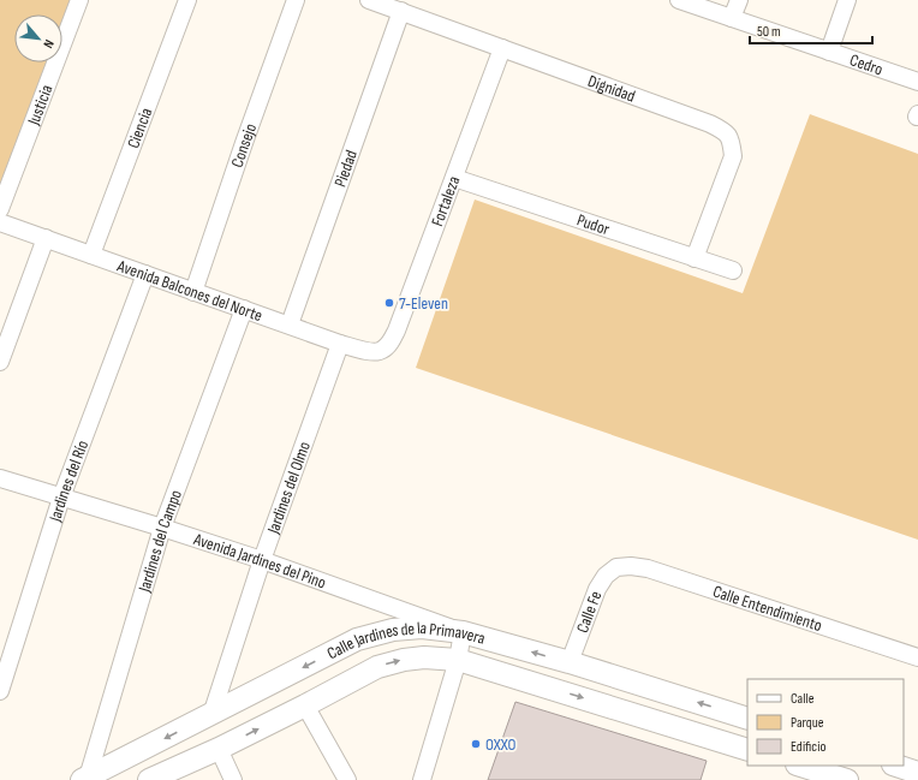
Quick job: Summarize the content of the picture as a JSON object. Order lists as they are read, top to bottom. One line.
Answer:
{"streets":{"street":["Cedro","Dignidad","Justicia","Ciencia","Consejo","Piedad","Fortaleza","Pudor","Avenida Balcones del Norte","Jardines del Río","Jardines del Olmo","Jardines del Campo","Avenida Jardines del Pino","Calle Entendimiento","Calle Fe","Calle Jardines de la Primavera"]},"crossings":[["Dignidad","Piedad"],["Dignidad","Fortaleza"],["Dignidad","Pudor"],["Ciencia","Avenida Balcones del Norte"],["Consejo","Avenida Balcones del Norte"],["Piedad","Avenida Balcones del Norte"],["Fortaleza","Pudor"],["Fortaleza","Avenida Balcones del Norte"],["Avenida Balcones del Norte","Jardines del Río"],["Avenida Balcones del Norte","Jardines del Olmo"],["Avenida Balcones del Norte","Jardines del Campo"],["Jardines del Río","Avenida Jardines del Pino"],["Jardines del Olmo","Avenida Jardines del Pino"],["Jardines del Olmo","Calle Jardines de la Primavera"],["Jardines del Campo","Avenida Jardines del Pino"],["Jardines del Campo","Calle Jardines de la Primavera"],["Avenida Jardines del Pino","Calle Jardines de la Primavera"],["Calle Entendimiento","Calle Fe"],["Calle Fe","Calle Jardines de la Primavera"]],"places":["7-Eleven","OXXO"],"legend":["Calle","Parque","Edificio"],"scale_bar":"50 m","north":"bottom right"}
